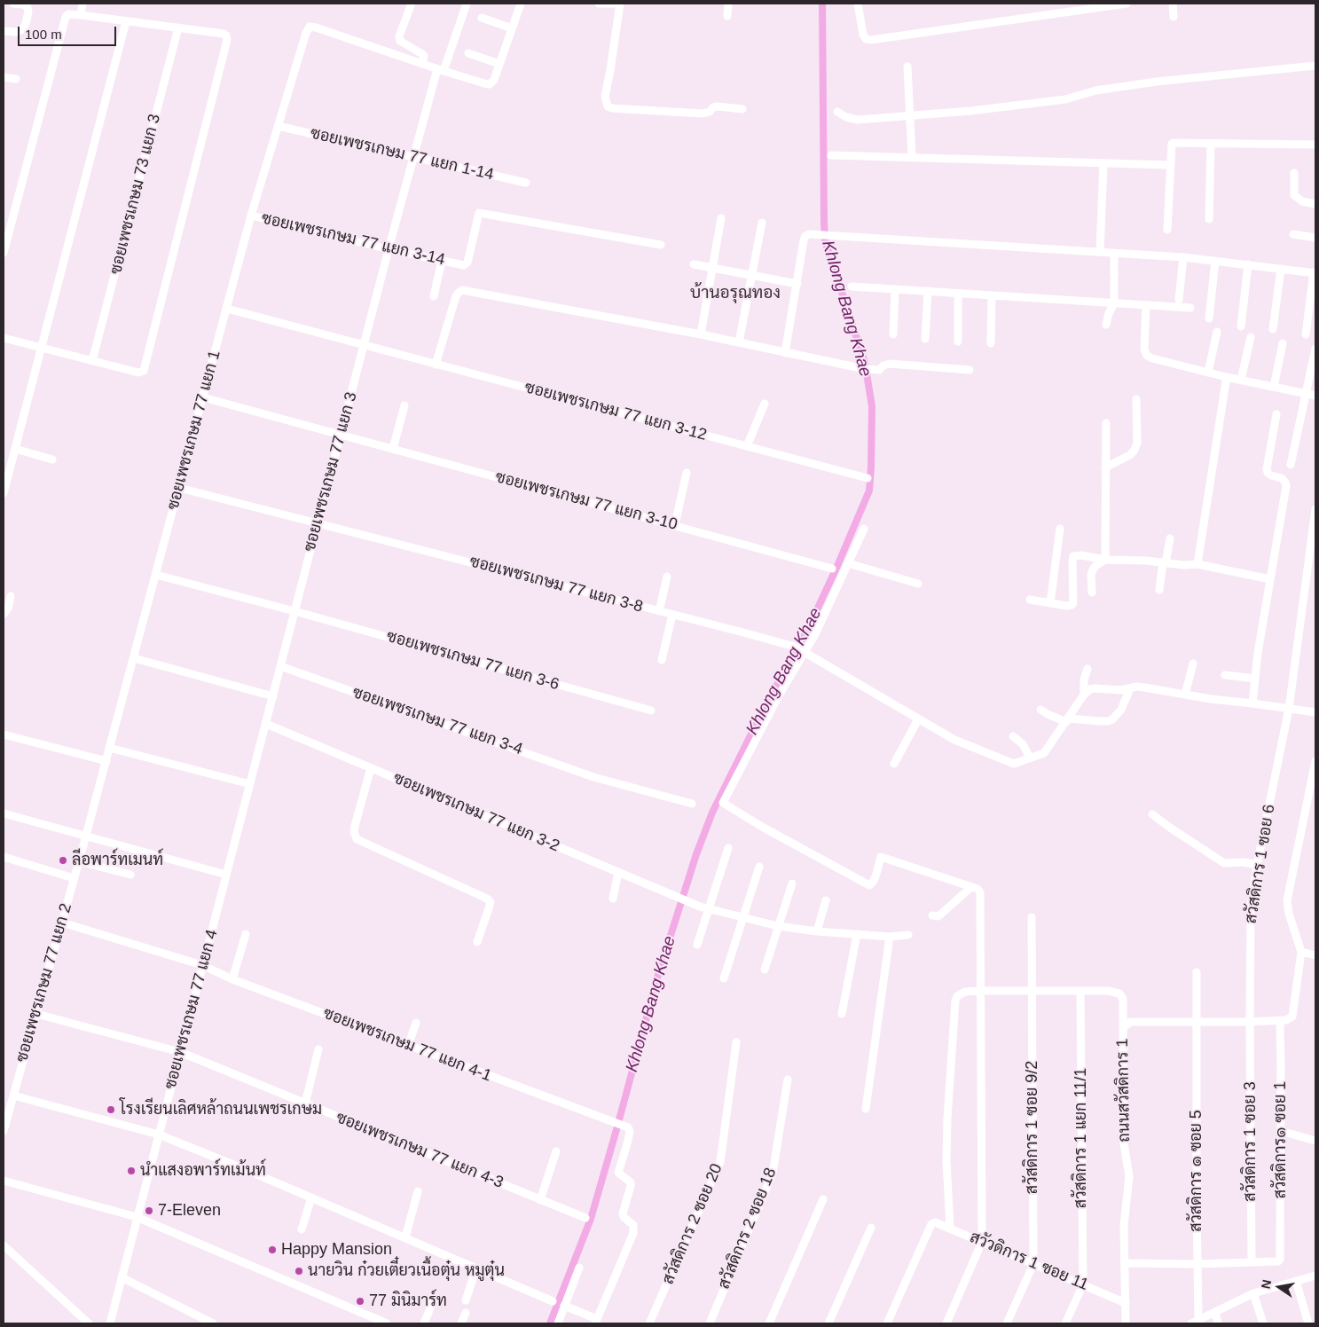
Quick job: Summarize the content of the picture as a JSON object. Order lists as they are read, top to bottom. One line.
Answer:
{"streets":{"street":["ซอยเพชรเกษม 77 แยก 1-14","ซอยเพชรเกษม 73 แยก 3","ซอยเพชรเกษม 77 แยก 3-14","ซอยเพชรเกษม 77 แยก 3-12","ซอยเพชรเกษม 77 แยก 1","ซอยเพชรเกษม 77 แยก 3","ซอยเพชรเกษม 77 แยก 3-10","ซอยเพชรเกษม 77 แยก 3-8","ซอยเพชรเกษม 77 แยก 3-6","ซอยเพชรเกษม 77 แยก 3-4","ซอยเพชรเกษม 77 แยก 3-2","สวัสดิการ 1 ซอย 6","ซอยเพชรเกษม 77 แยก 2","ซอยเพชรเกษม 77 แยก 4","ซอยเพชรเกษม 77 แยก 4-1","ถนนสวัสดิการ 1","สวัสดิการ 1 ซอย 9/2","สวัสดิการ 1 แยก 11/1","สวัสดิการ๑ ซอย 1","สวัสดิการ 1 ซอย 3","ซอยเพชรเกษม 77 แยก 4-3","สวัสดิการ ๑ ซอย 5","สวัสดิการ 2 ซอย 20","สวัสดิการ 2 ซอย 18","สวัวดิการ 1 ซอย 11"]},"crossings":[["ซอยเพชรเกษม 77 แยก 1-14","ซอยเพชรเกษม 77 แยก 1"],["ซอยเพชรเกษม 77 แยก 1-14","ซอยเพชรเกษม 77 แยก 3"],["ซอยเพชรเกษม 77 แยก 3-14","ซอยเพชรเกษม 77 แยก 1"],["ซอยเพชรเกษม 77 แยก 3-14","ซอยเพชรเกษม 77 แยก 3"],["ซอยเพชรเกษม 77 แยก 3-12","ซอยเพชรเกษม 77 แยก 1"],["ซอยเพชรเกษม 77 แยก 3-12","ซอยเพชรเกษม 77 แยก 3"],["ซอยเพชรเกษม 77 แยก 1","ซอยเพชรเกษม 77 แยก 3-10"],["ซอยเพชรเกษม 77 แยก 1","ซอยเพชรเกษม 77 แยก 3-8"],["ซอยเพชรเกษม 77 แยก 1","ซอยเพชรเกษม 77 แยก 3-6"],["ซอยเพชรเกษม 77 แยก 1","ซอยเพชรเกษม 77 แยก 2"],["ซอยเพชรเกษม 77 แยก 3","ซอยเพชรเกษม 77 แยก 3-10"],["ซอยเพชรเกษม 77 แยก 3","ซอยเพชรเกษม 77 แยก 3-8"],["ซอยเพชรเกษม 77 แยก 3","ซอยเพชรเกษม 77 แยก 3-6"],["ซอยเพชรเกษม 77 แยก 3","ซอยเพชรเกษม 77 แยก 3-4"],["ซอยเพชรเกษม 77 แยก 3","ซอยเพชรเกษม 77 แยก 3-2"],["ซอยเพชรเกษม 77 แยก 3","ซอยเพชรเกษม 77 แยก 4"],["สวัสดิการ 1 ซอย 6","ถนนสวัสดิการ 1"],["สวัสดิการ 1 ซอย 6","สวัสดิการ 1 ซอย 3"],["ซอยเพชรเกษม 77 แยก 2","ซอยเพชรเกษม 77 แยก 4-1"],["ซอยเพชรเกษม 77 แยก 2","ซอยเพชรเกษม 77 แยก 4-3"],["ซอยเพชรเกษม 77 แยก 4","ซอยเพชรเกษม 77 แยก 4-1"],["ซอยเพชรเกษม 77 แยก 4","ซอยเพชรเกษม 77 แยก 4-3"],["ถนนสวัสดิการ 1","สวัสดิการ๑ ซอย 1"],["ถนนสวัสดิการ 1","สวัสดิการ 1 ซอย 3"],["ถนนสวัสดิการ 1","สวัสดิการ ๑ ซอย 5"],["ถนนสวัสดิการ 1","สวัวดิการ 1 ซอย 11"],["สวัสดิการ 1 ซอย 9/2","สวัวดิการ 1 ซอย 11"],["สวัสดิการ 1 แยก 11/1","สวัวดิการ 1 ซอย 11"],["สวัสดิการ๑ ซอย 1","สวัสดิการ 1 ซอย 3"]],"districts":["บ้านอรุณทอง"],"water":["Khlong Bang Khae"],"places":["ลีอพาร์ทเมนท์","โรงเรียนเลิศหล้าถนนเพชรเกษม","นำแสงอพาร์ทเม้นท์","7-Eleven","Happy Mansion","นายวิน ก๋วยเตี๋ยวเนื้อตุ๋น หมูตุ๋น","77 มินิมาร์ท"],"scale_bar":"100 m","north":"left"}
